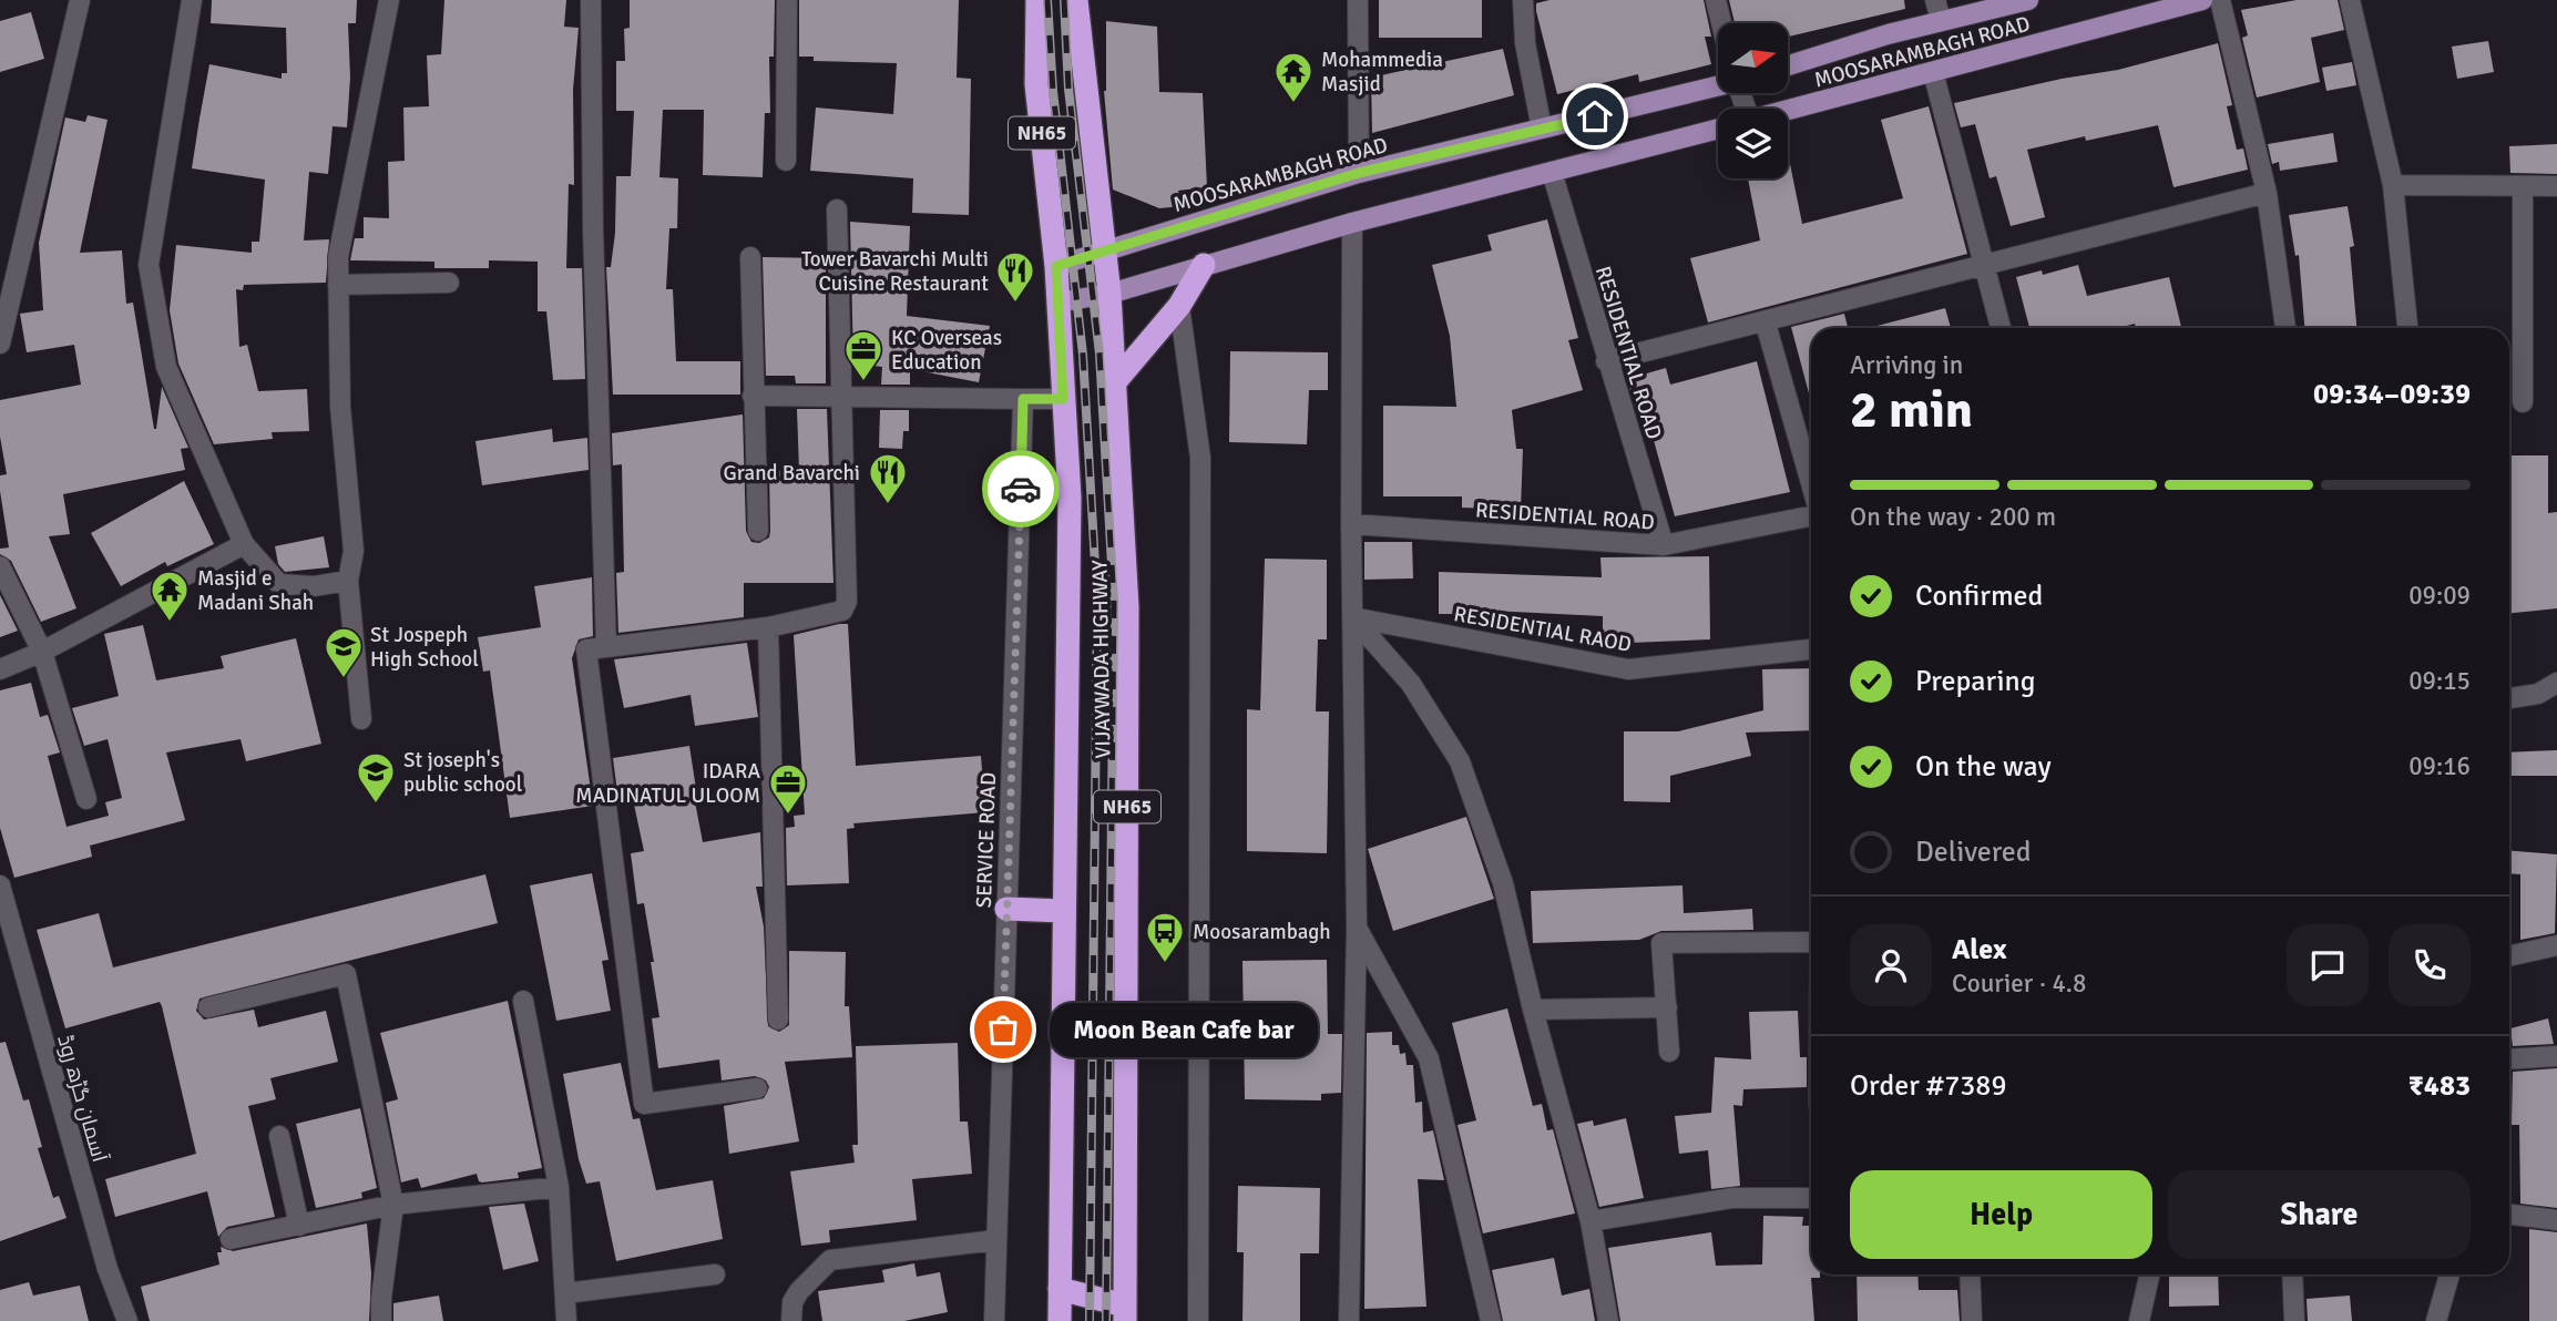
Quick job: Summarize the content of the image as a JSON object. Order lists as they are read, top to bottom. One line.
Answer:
{"streets":{"highway":["NH65","VIJAYWADA HIGHWAY"],"main road":["MOOSARAMBAGH ROAD"],"street":["RESIDENTIAL ROAD","RESIDENTIAL RAOD","SERVICE ROAD","آسمان گڑھ روڈ"]},"crossings":[["MOOSARAMBAGH ROAD","RESIDENTIAL ROAD"],["MOOSARAMBAGH ROAD","VIJAYWADA HIGHWAY"]],"places":{"temple":["Mohammedia Masjid","Masjid e Madani Shah"],"restaurant":["Tower Bavarchi Multi Cuisine Restaurant","Grand Bavarchi"],"office":["KC Overseas Education","IDARA MADINATUL ULOOM"],"school or university":["St Jospeph High School","St joseph's public school"],"bus stop":["Moosarambagh"],"other":["Moon Bean Cafe bar"]},"north":"right","page":{"heading":["2 min","Arriving in","09:34–09:39"],"panel":["Alex","Courier · 4.8","Order #7389","₹483"],"bar":"On the way · 200 m","list":[["Confirmed","09:09"],["Preparing","09:15"],["On the way","09:16"],"Delivered"],"bubble":"Moon Bean Cafe bar","buttons":["Help","Share"]}}
